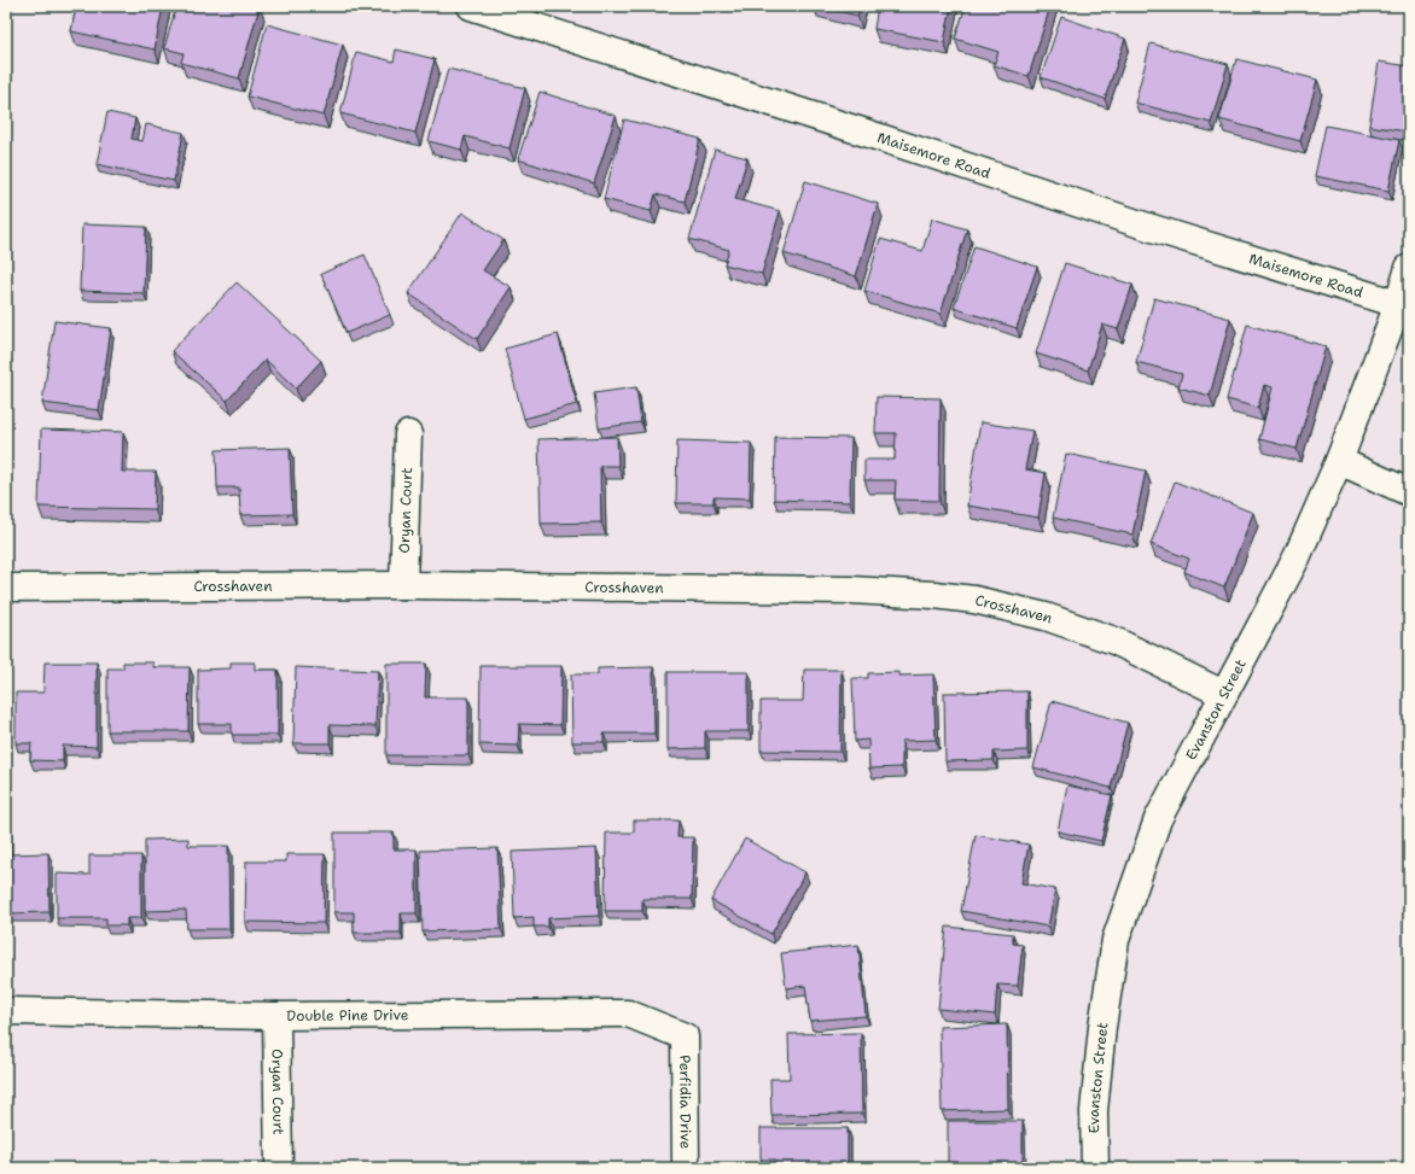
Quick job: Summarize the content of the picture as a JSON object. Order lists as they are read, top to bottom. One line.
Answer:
{"streets":{"street":["Maisemore Road","Oryan Court","Crosshaven","Evanston Street","Double Pine Drive","Perfidia Drive"]},"crossings":[["Maisemore Road","Evanston Street"],["Oryan Court","Crosshaven"],["Oryan Court","Double Pine Drive"],["Crosshaven","Evanston Street"],["Double Pine Drive","Perfidia Drive"]]}
